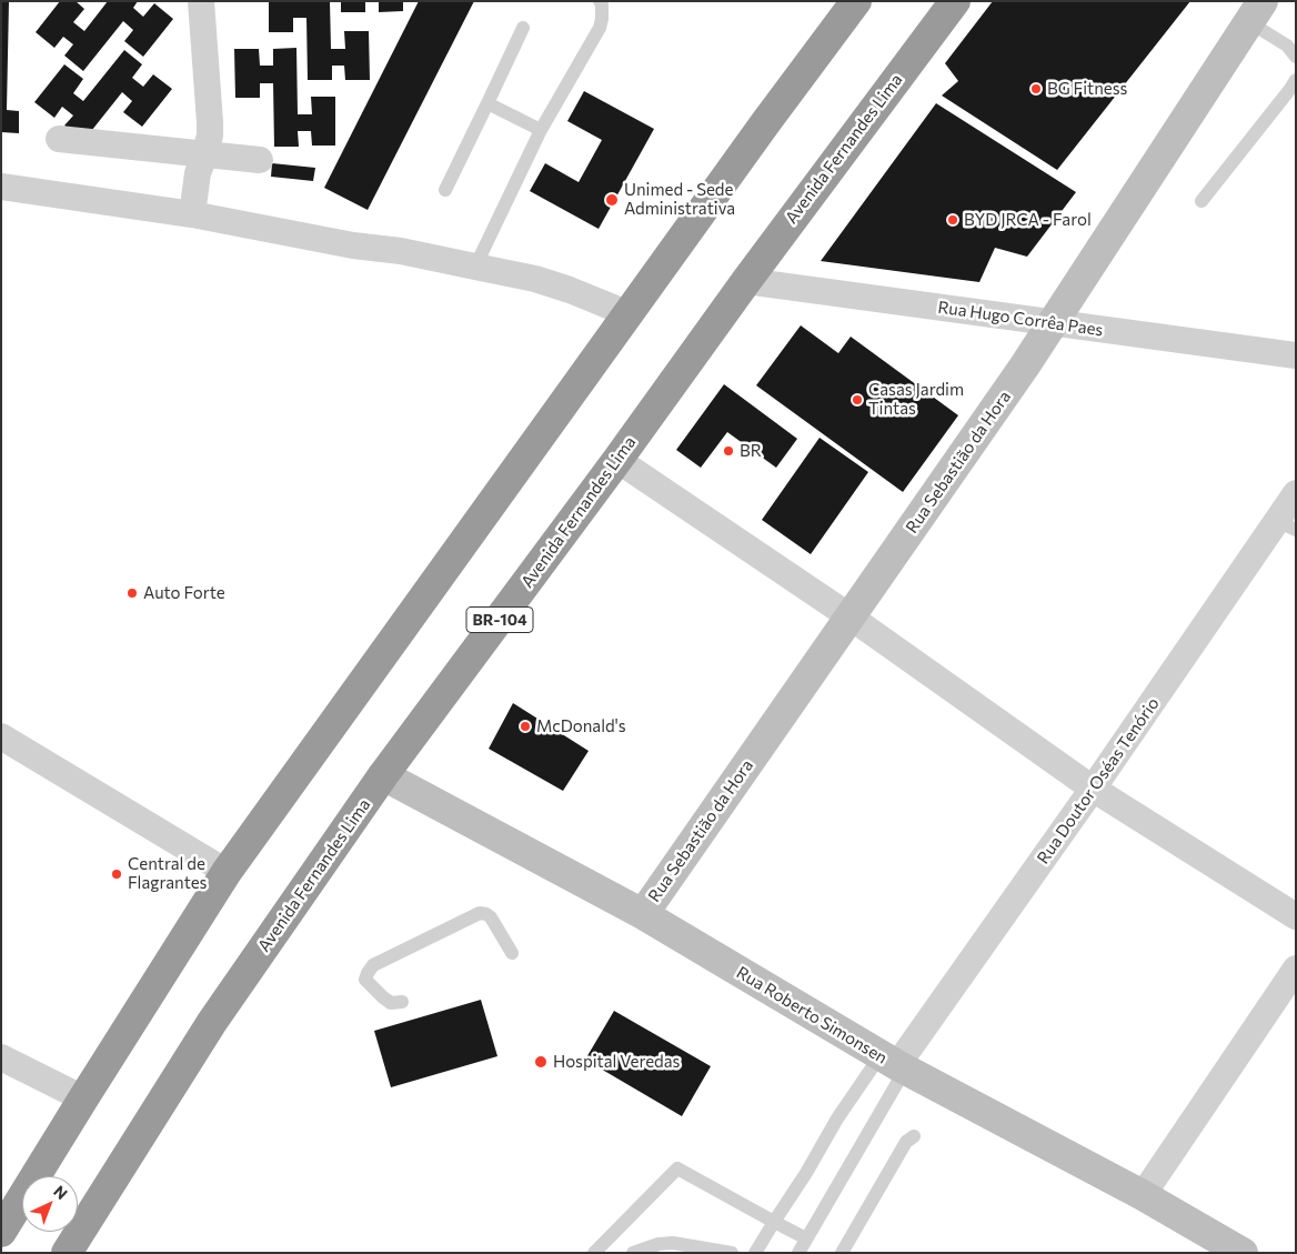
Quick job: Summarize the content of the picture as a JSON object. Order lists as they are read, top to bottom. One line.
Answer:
{"streets":{"highway":["Avenida Fernandes Lima","BR-104"],"street":["Rua Hugo Corrêa Paes","Rua Sebastião da Hora","Rua Doutor Oséas Tenório","Rua Roberto Simonsen"]},"crossings":[["Avenida Fernandes Lima","Rua Hugo Corrêa Paes"],["Avenida Fernandes Lima","Rua Roberto Simonsen"],["Rua Hugo Corrêa Paes","Rua Sebastião da Hora"],["Rua Sebastião da Hora","Rua Roberto Simonsen"],["Rua Doutor Oséas Tenório","Rua Roberto Simonsen"]],"places":["BG Fitness","Unimed - Sede Administrativa","BYD JRCA - Farol","Casas Jardim Tintas","BR","Auto Forte","McDonald's","Central de Flagrantes","Hospital Veredas"],"north":"top right"}
